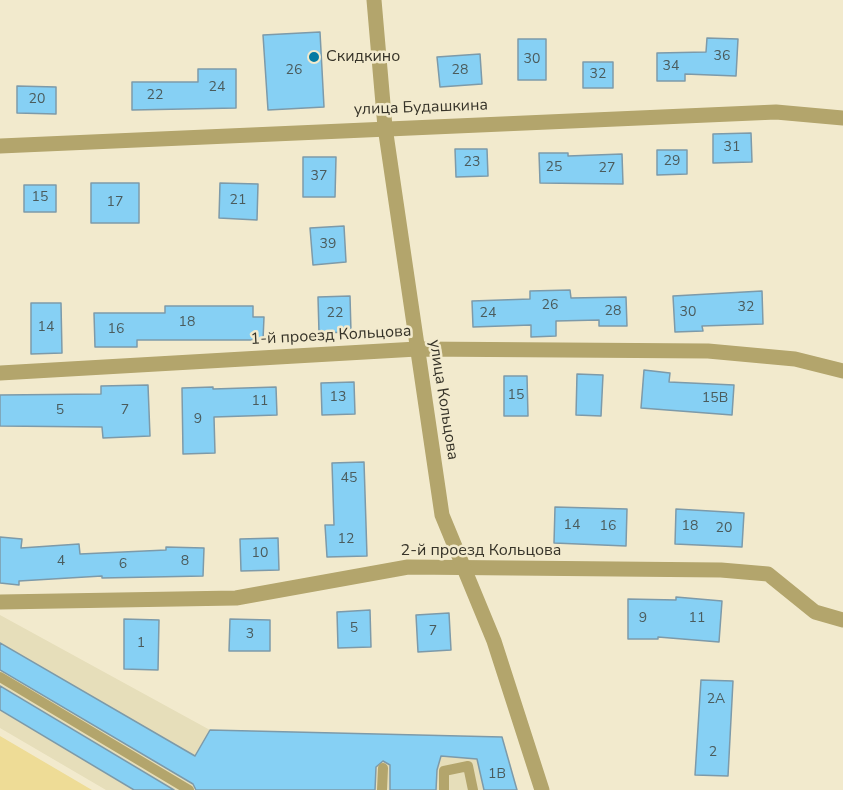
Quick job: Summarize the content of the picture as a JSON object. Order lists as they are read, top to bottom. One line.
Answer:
{"streets":{"street":["улица Будашкина","1-й проезд Кольцова","улица Кольцова","2-й проезд Кольцова"]},"crossings":[["улица Будашкина","улица Кольцова"],["1-й проезд Кольцова","улица Кольцова"],["улица Кольцова","2-й проезд Кольцова"]],"places":["Скидкино"],"house_numbers":["36","30","34","26","28","32","24","22","20","31","29","23","25","27","37","15","21","17","39","26","32","28","30","22","24","18","14","16","15","13","15В","11","5","7","9","45","14","16","18","20","12","10","4","8","6","9","11","5","7","3","1","2А","2","1В"]}
